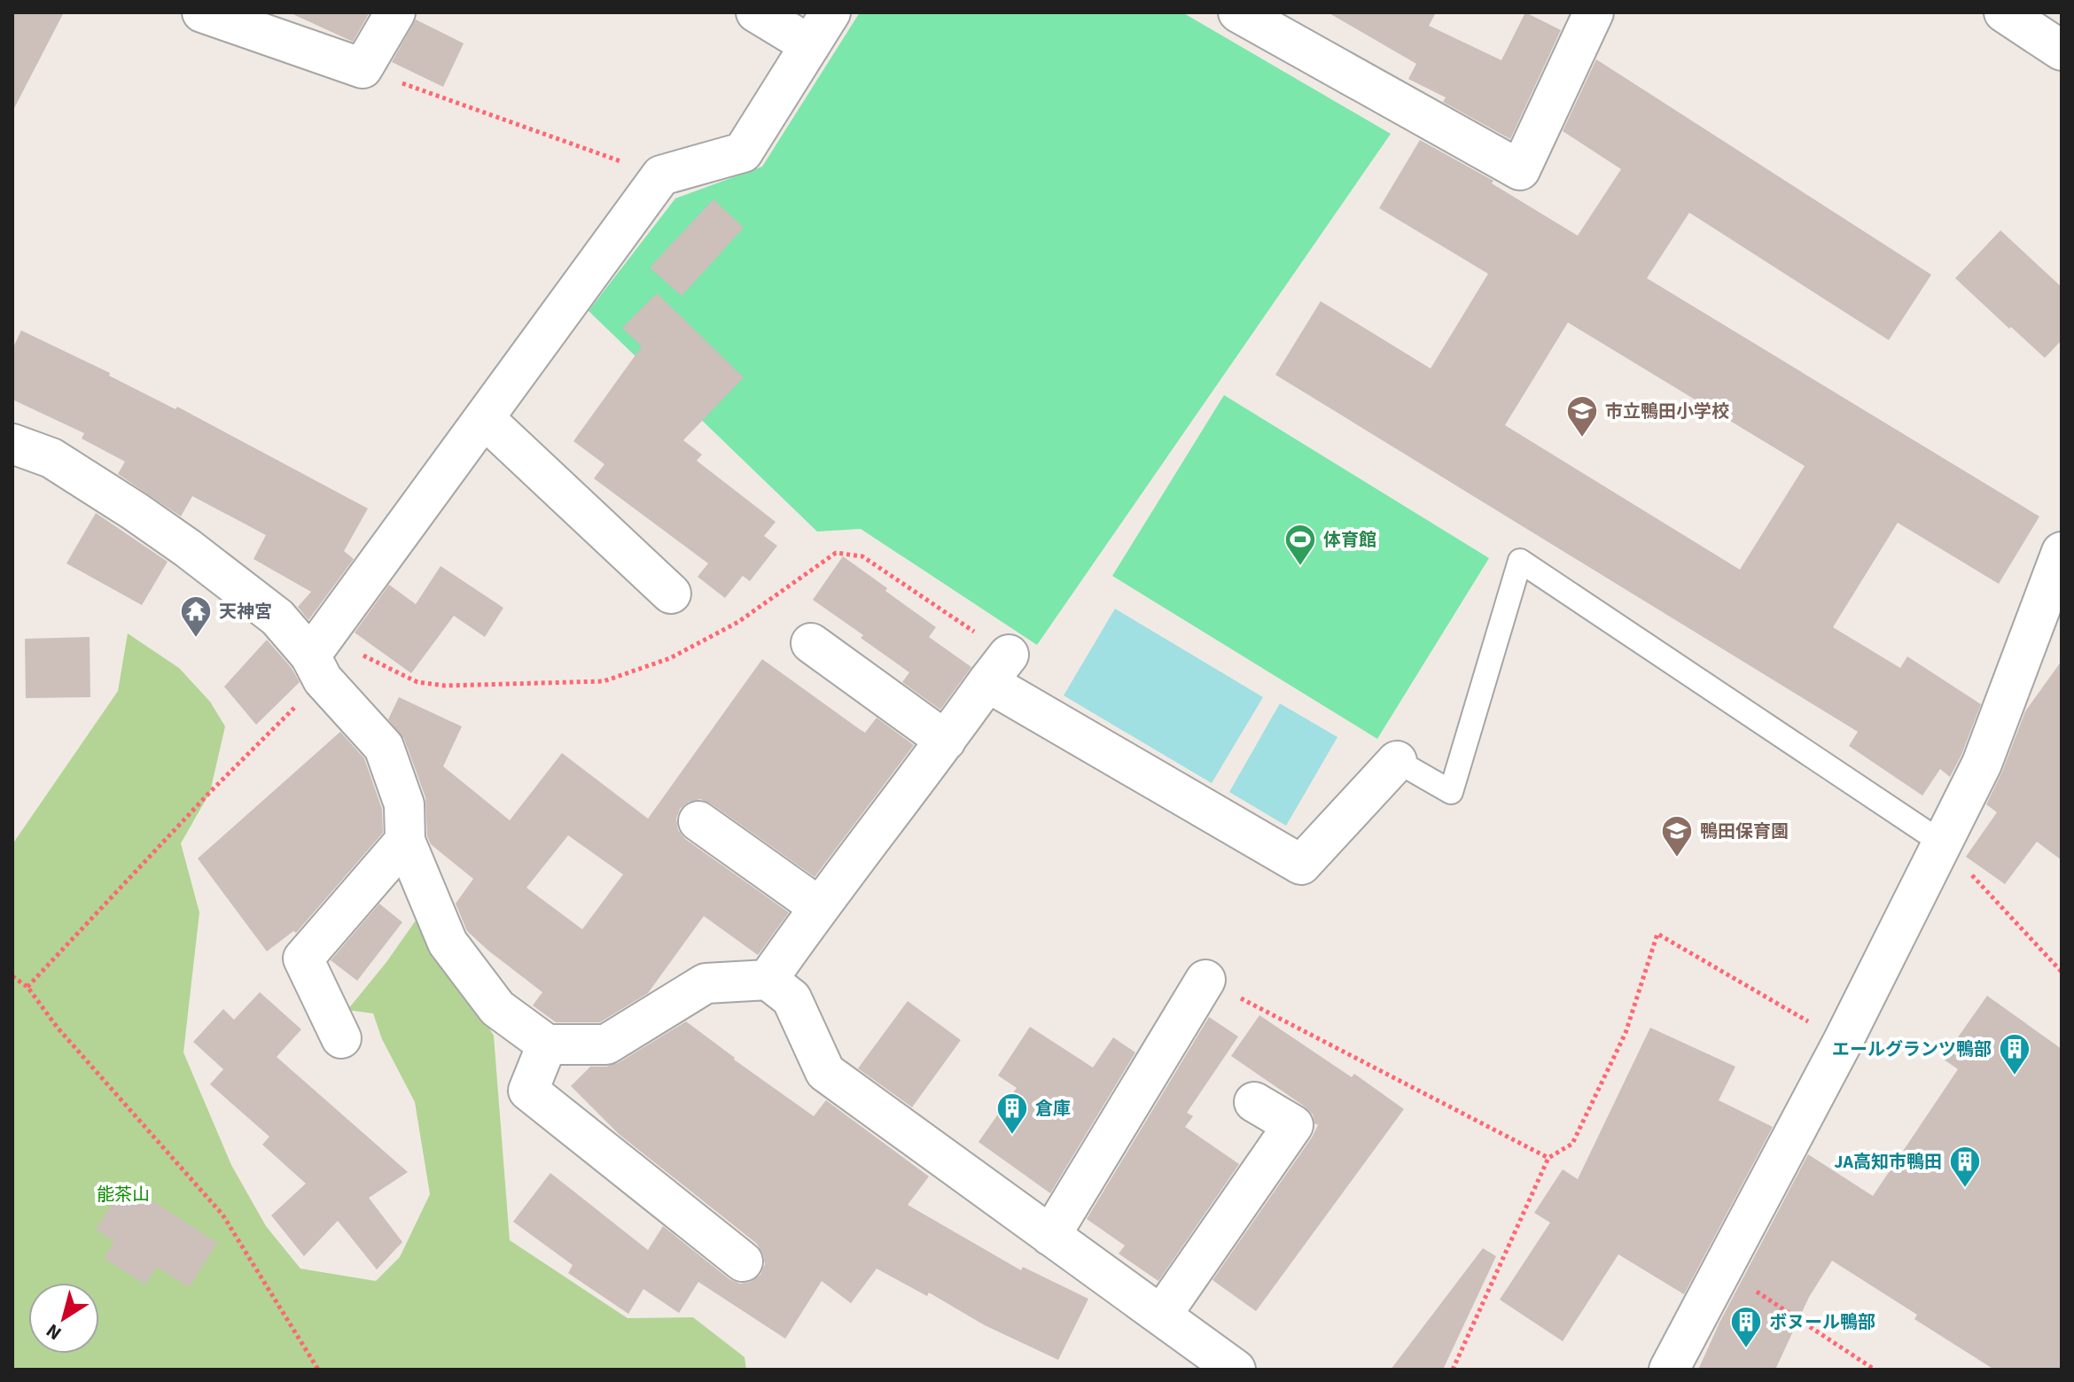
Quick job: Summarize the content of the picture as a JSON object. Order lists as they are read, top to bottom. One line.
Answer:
{"parks":["能茶山"],"places":{"school or university":["市立鴨田小学校","鴨田保育園"],"sports":["体育館"],"temple":["天神宮"],"building":["エールグランツ鴨部","倉庫","JA高知市鴨田","ボヌール鴨部"]},"north":"bottom left"}
